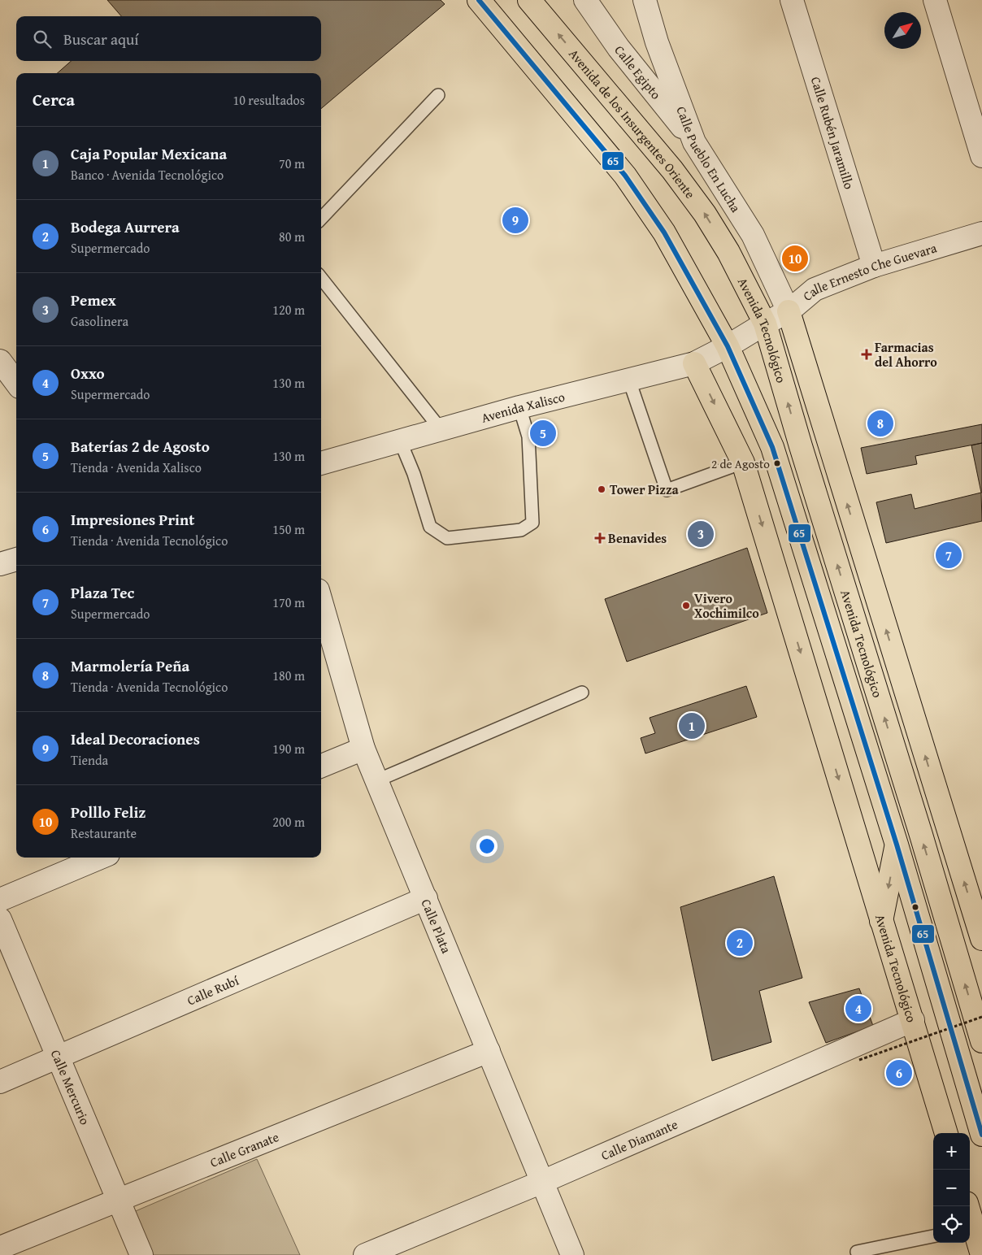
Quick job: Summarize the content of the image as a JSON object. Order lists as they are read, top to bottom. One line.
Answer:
{"streets":{"main road":["Avenida de los Insurgentes Oriente","Avenida Tecnológico"],"street":["Calle Egipto","Calle Rubén Jaramillo","Calle Pueblo En Lucha","Calle Ernesto Che Guevara","Avenida Xalisco","Calle Plata","Calle Rubí","Calle Mercurio","Calle Diamante","Calle Granate"]},"crossings":[["Calle Egipto","Calle Pueblo En Lucha"],["Avenida de los Insurgentes Oriente","Avenida Tecnológico"],["Calle Rubén Jaramillo","Calle Ernesto Che Guevara"],["Calle Pueblo En Lucha","Calle Ernesto Che Guevara"],["Calle Ernesto Che Guevara","Avenida Tecnológico"],["Calle Ernesto Che Guevara","Avenida Xalisco"],["Avenida Tecnológico","Avenida Xalisco"],["Avenida Tecnológico","Calle Diamante"],["Calle Plata","Calle Rubí"],["Calle Plata","Calle Diamante"],["Calle Plata","Calle Granate"],["Calle Rubí","Calle Mercurio"],["Calle Mercurio","Calle Granate"]],"one_way":["Avenida de los Insurgentes Oriente"],"places":{"health":["Farmacias del Ahorro","Benavides"],"other":["2 de Agosto","Tower Pizza","Vivero Xochimilco"]},"lines":["transit line 65"],"north":"top right","page":{"search":"Buscar aquí","heading":["Cerca","10 resultados"],"list":[{"mark":"1","name":"Caja Popular Mexicana","note":"Banco · Avenida Tecnológico","value":"70 m"},{"mark":"2","name":"Bodega Aurrera","note":"Supermercado","value":"80 m"},{"mark":"3","name":"Pemex","note":"Gasolinera","value":"120 m"},{"mark":"4","name":"Oxxo","note":"Supermercado","value":"130 m"},{"mark":"5","name":"Baterías 2 de Agosto","note":"Tienda · Avenida Xalisco","value":"130 m"},{"mark":"6","name":"Impresiones Print","note":"Tienda · Avenida Tecnológico","value":"150 m"},{"mark":"7","name":"Plaza Tec","note":"Supermercado","value":"170 m"},{"mark":"8","name":"Marmolería Peña","note":"Tienda · Avenida Tecnológico","value":"180 m"},{"mark":"9","name":"Ideal Decoraciones","note":"Tienda","value":"190 m"},{"mark":"10","name":"Polllo Feliz","note":"Restaurante","value":"200 m"}],"pins":["9","10","8","5","3","7","1","2","4","6"],"map_buttons":["+","−"]}}
